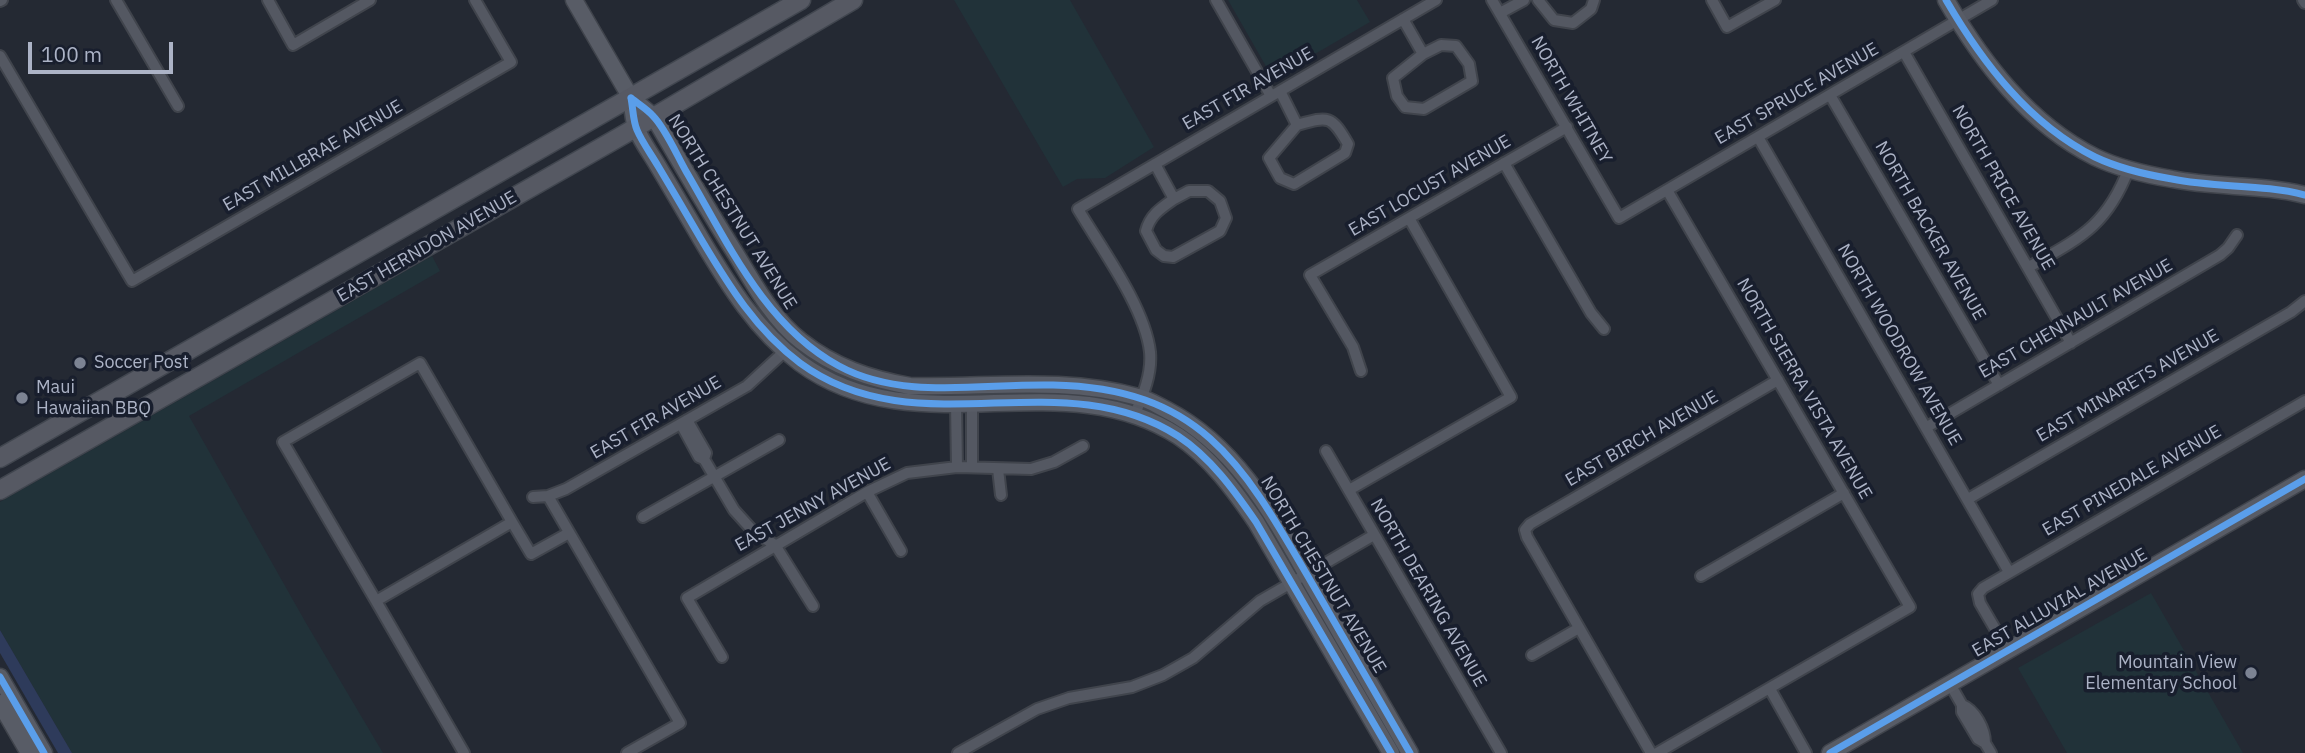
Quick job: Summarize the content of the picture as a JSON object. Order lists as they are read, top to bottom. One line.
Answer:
{"streets":{"main road":["NORTH CHESTNUT AVENUE","EAST HERNDON AVENUE","EAST ALLUVIAL AVENUE"],"street":["EAST FIR AVENUE","EAST SPRUCE AVENUE","NORTH WHITNEY","EAST MILLBRAE AVENUE","EAST LOCUST AVENUE","NORTH PRICE AVENUE","NORTH BACKER AVENUE","EAST CHENNAULT AVENUE","NORTH WOODROW AVENUE","EAST MINARETS AVENUE","NORTH SIERRA VISTA AVENUE","EAST BIRCH AVENUE","EAST PINEDALE AVENUE","EAST JENNY AVENUE","NORTH DEARING AVENUE"]},"crossings":[["EAST FIR AVENUE","NORTH CHESTNUT AVENUE"],["EAST SPRUCE AVENUE","NORTH WHITNEY"],["EAST SPRUCE AVENUE","NORTH PRICE AVENUE"],["EAST SPRUCE AVENUE","NORTH BACKER AVENUE"],["EAST SPRUCE AVENUE","NORTH WOODROW AVENUE"],["EAST SPRUCE AVENUE","NORTH SIERRA VISTA AVENUE"],["NORTH WHITNEY","EAST LOCUST AVENUE"],["NORTH PRICE AVENUE","EAST CHENNAULT AVENUE"],["NORTH CHESTNUT AVENUE","EAST HERNDON AVENUE"],["NORTH BACKER AVENUE","EAST CHENNAULT AVENUE"],["EAST CHENNAULT AVENUE","NORTH WOODROW AVENUE"],["NORTH WOODROW AVENUE","EAST MINARETS AVENUE"],["NORTH WOODROW AVENUE","EAST PINEDALE AVENUE"],["NORTH SIERRA VISTA AVENUE","EAST BIRCH AVENUE"],["EAST PINEDALE AVENUE","EAST ALLUVIAL AVENUE"]],"places":["Soccer Post","Maui Hawaiian BBQ","Mountain View Elementary School"],"scale_bar":"100 m"}
